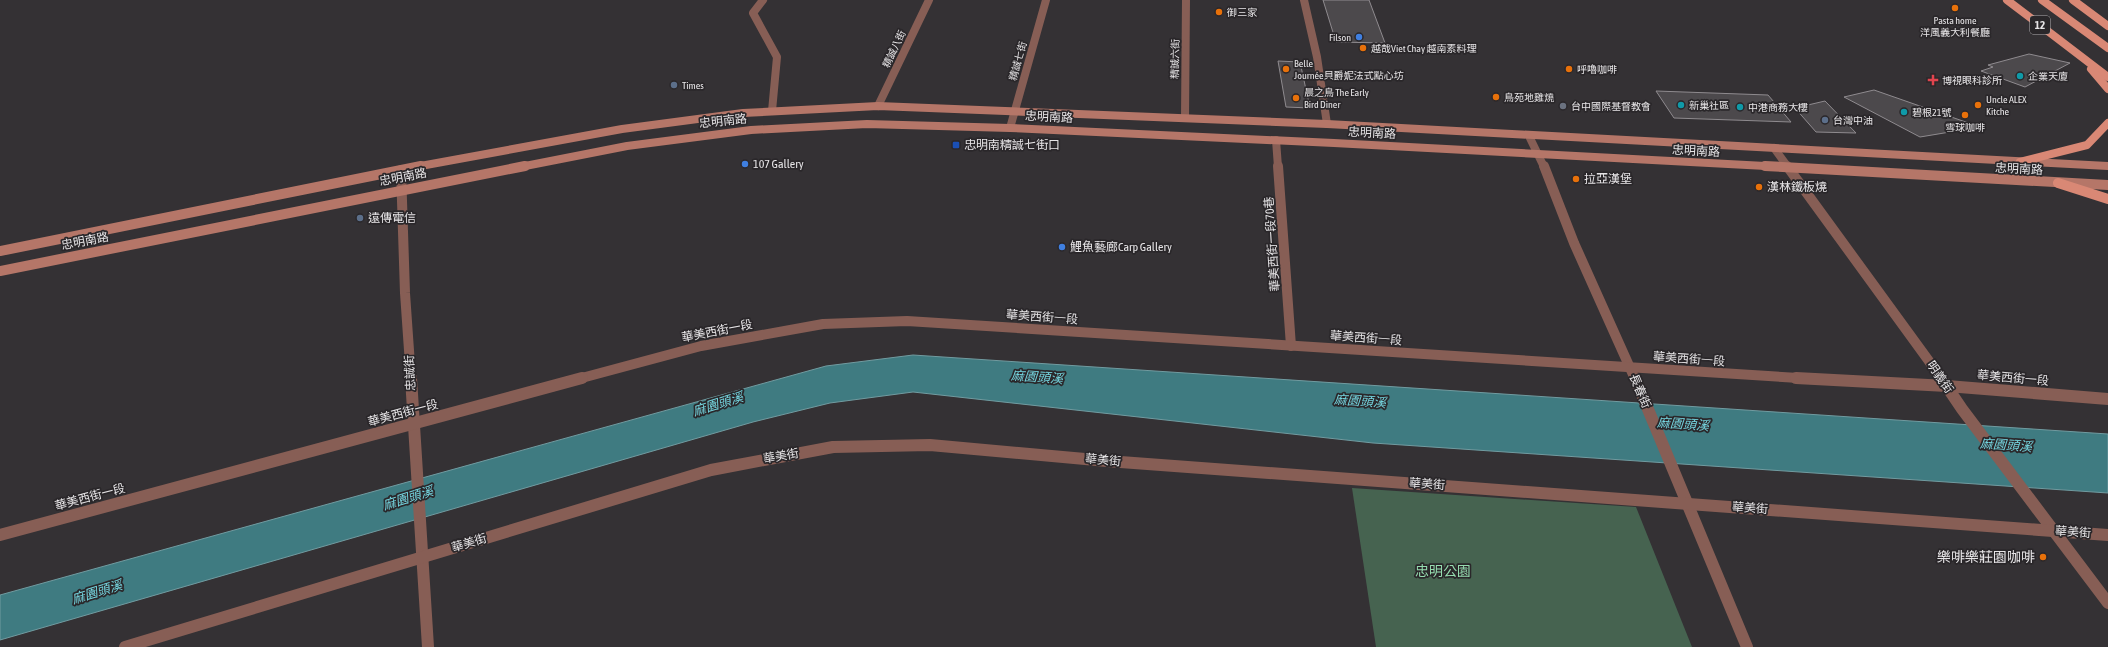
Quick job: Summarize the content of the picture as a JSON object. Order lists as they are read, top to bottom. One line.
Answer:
{"streets":{"main road":["12","忠明南路"],"street":["精誠八街","精誠六街","精誠七街","華美西街一段70巷","華美西街一段","忠誠街","明義街","長春街","華美街"]},"crossings":[["精誠八街","忠明南路"],["精誠六街","忠明南路"],["精誠七街","忠明南路"],["忠明南路","華美西街一段70巷"],["忠明南路","忠誠街"],["忠明南路","明義街"],["忠明南路","長春街"],["華美西街一段70巷","華美西街一段"],["華美西街一段","忠誠街"],["華美西街一段","明義街"],["華美西街一段","長春街"],["忠誠街","華美街"],["明義街","華美街"],["長春街","華美街"]],"water":["麻園頭溪"],"parks":["忠明公園"],"places":{"other":["Pasta home 洋風義大利餐廳","御三家","Filson","越哉Viet Chay 越南素料理","Belle Journée貝爵妮法式點心坊","呼嚕咖啡","企業天廈","Times","鳥苑地雞燒","晨之鳥 The Early Bird Diner","新巢社區","Uncle ALEX Kitche","台中國際基督教會","中港商務大樓","碧根21號","雪球咖啡","台灣中油","107 Gallery","拉亞漢堡","漢林鐵板燒","遠傳電信","鯉魚藝廊Carp Gallery","樂啡樂莊園咖啡"],"health":["博視眼科診所"],"transit":["忠明南精誠七街口"]}}
